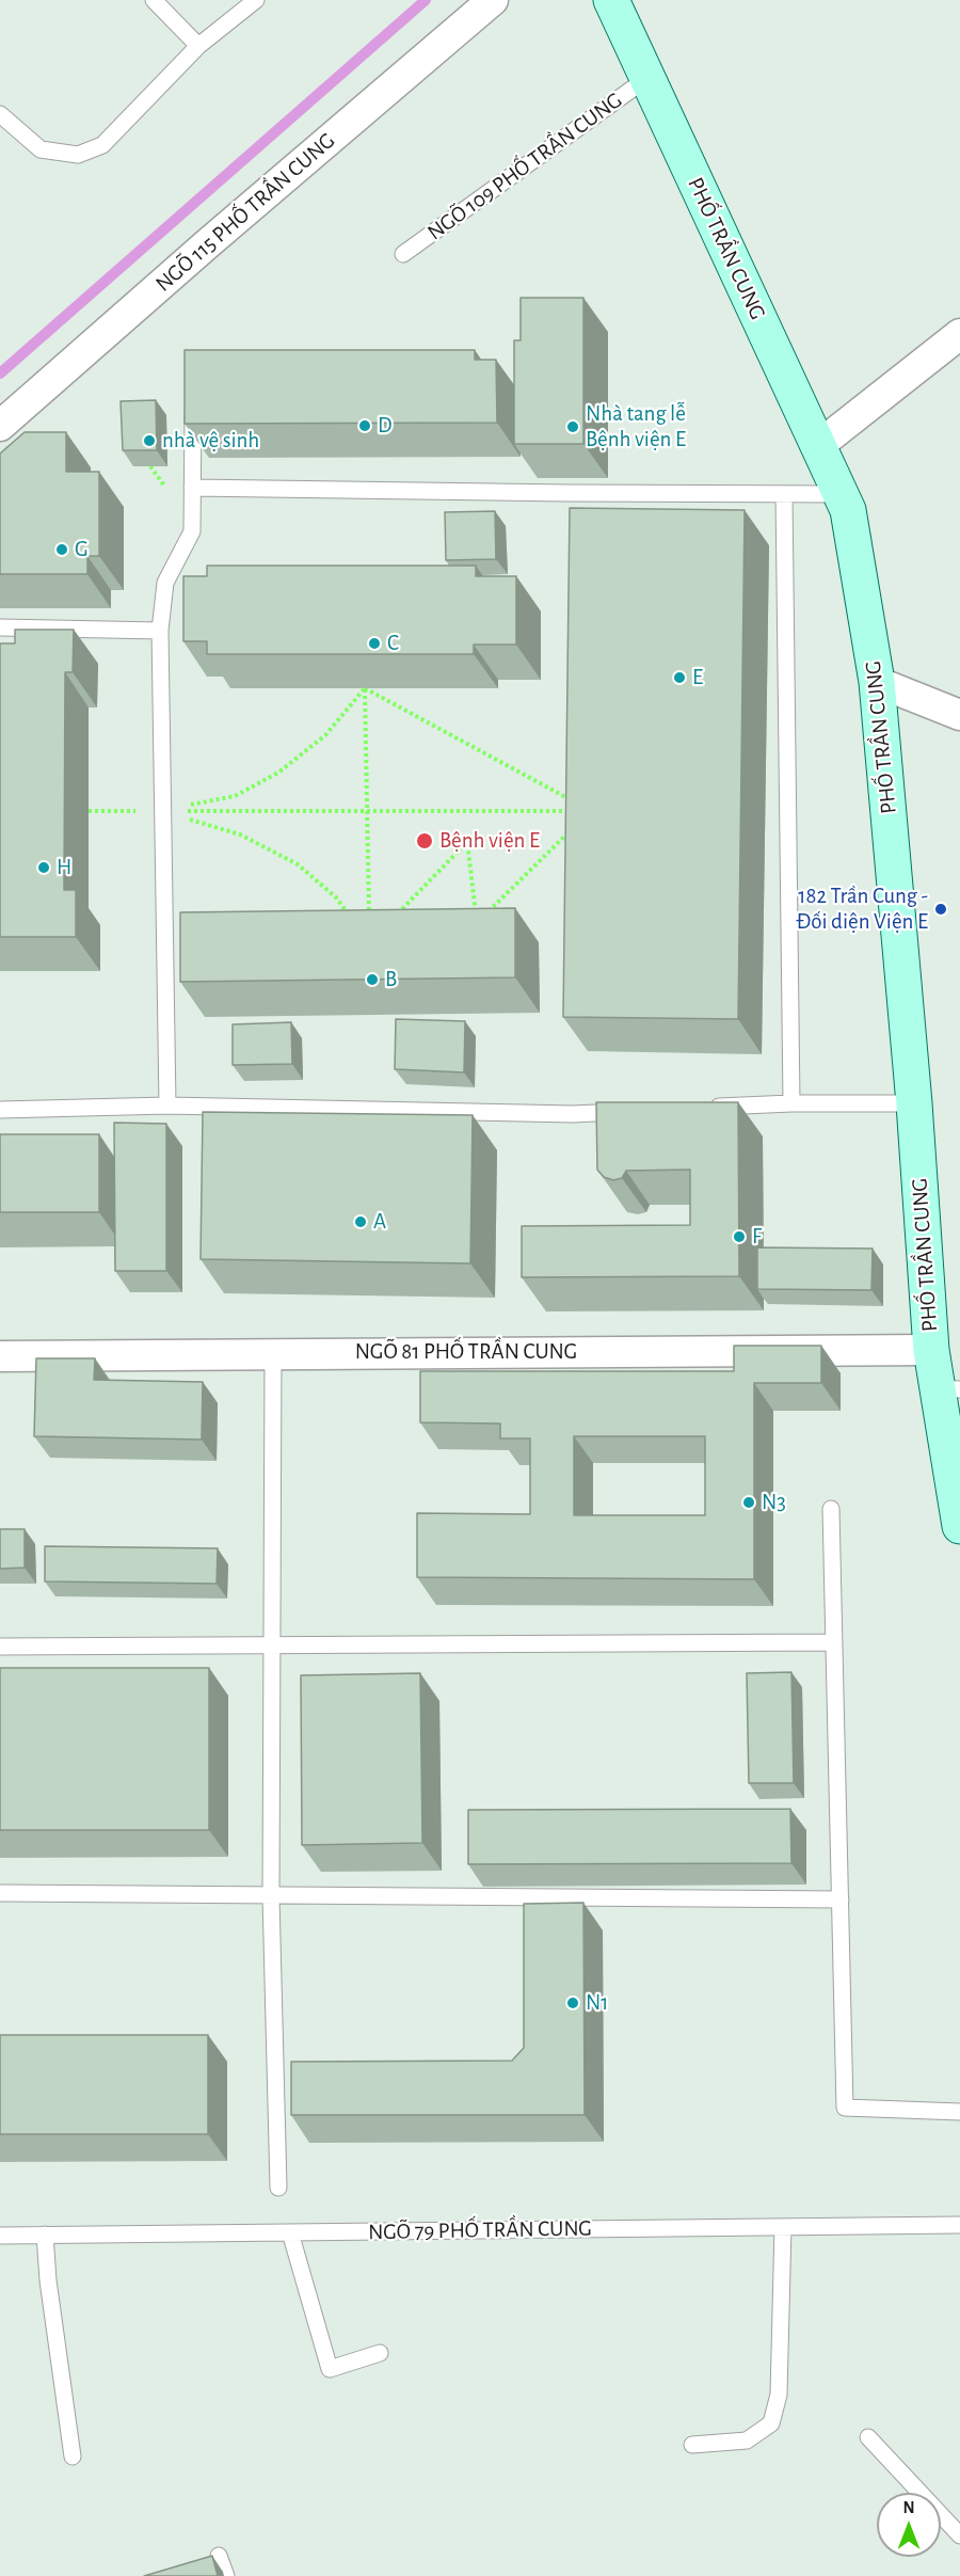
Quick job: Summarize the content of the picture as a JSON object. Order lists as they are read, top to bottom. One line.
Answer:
{"streets":{"main road":["PHỐ TRẦN CUNG"],"street":["NGÕ 115 PHỐ TRẦN CUNG","NGÕ 81 PHỐ TRẦN CUNG"],"lane":["NGÕ 109 PHỐ TRẦN CUNG","NGÕ 79 PHỐ TRẦN CUNG"]},"crossings":[["NGÕ 109 PHỐ TRẦN CUNG","PHỐ TRẦN CUNG"],["PHỐ TRẦN CUNG","NGÕ 81 PHỐ TRẦN CUNG"]],"places":["D","Nhà tang lễ Bệnh viện E","nhà vệ sinh","G","C","E","Bệnh viện E","H","182 Trần Cung - Đối diện Viện E","B","A","F","N3","N1"],"north":"top"}
